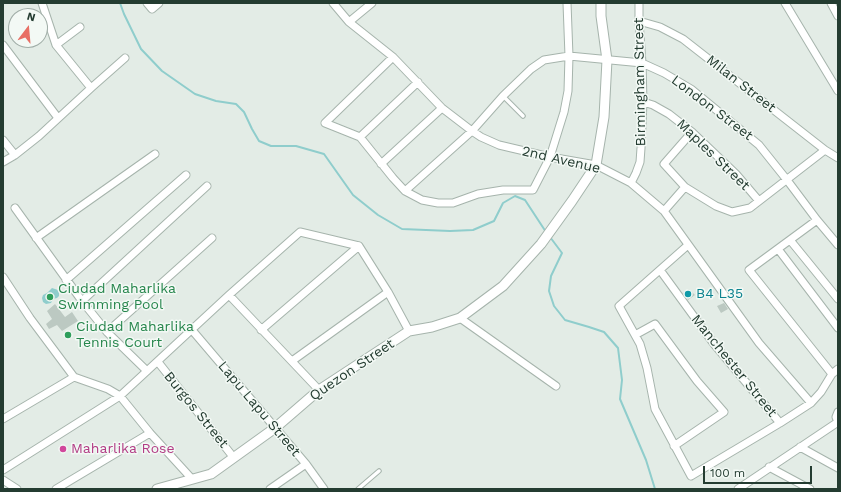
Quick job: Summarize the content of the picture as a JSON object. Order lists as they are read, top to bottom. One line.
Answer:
{"streets":{"street":["Birmingham Street","Milan Street","London Street","Maples Street","2nd Avenue","Manchester Street","Quezon Street","Lapu Lapu Street","Burgos Street"]},"crossings":[["Birmingham Street","Milan Street"],["Birmingham Street","London Street"],["Birmingham Street","Maples Street"],["Birmingham Street","2nd Avenue"],["London Street","2nd Avenue"],["2nd Avenue","Quezon Street"],["Quezon Street","Lapu Lapu Street"],["Quezon Street","Burgos Street"]],"places":["B4 L35","Ciudad Maharlika Swimming Pool","Ciudad Maharlika Tennis Court","Maharlika Rose"],"scale_bar":"100 m","north":"top"}
